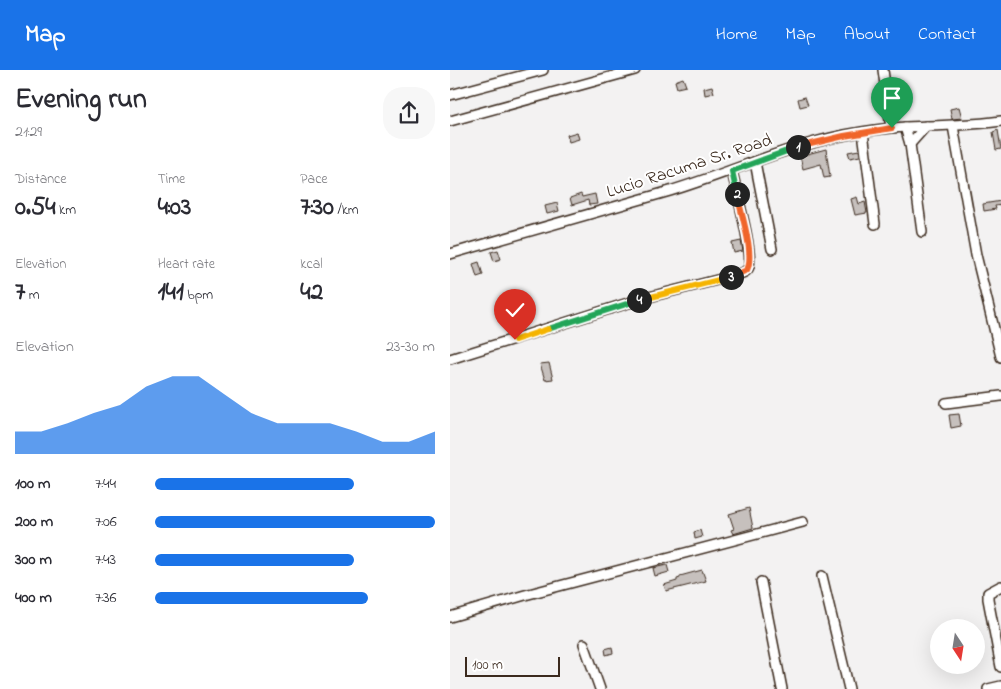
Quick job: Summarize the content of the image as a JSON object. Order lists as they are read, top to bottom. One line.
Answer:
{"streets":{"street":["Lucio Racuma Sr. Road"]},"scale_bar":"100 m","north":"bottom","page":{"header":"Map","nav":["Home","Map","About","Contact"],"heading":["Evening run","21:29"],"pins":["1","2","3","4"],"stats":[["Distance","0.54 km"],["Time","4:03"],["Pace","7:30 /km"],["Elevation","7 m"],["Heart rate","141 bpm"],["kcal","42"]],"chart":["Elevation","23–30 m"],"list":[{"name":"100 m","note":"7:44"},{"name":"200 m","note":"7:06"},{"name":"300 m","note":"7:43"},{"name":"400 m","note":"7:36"}],"scale":"100 m"}}
